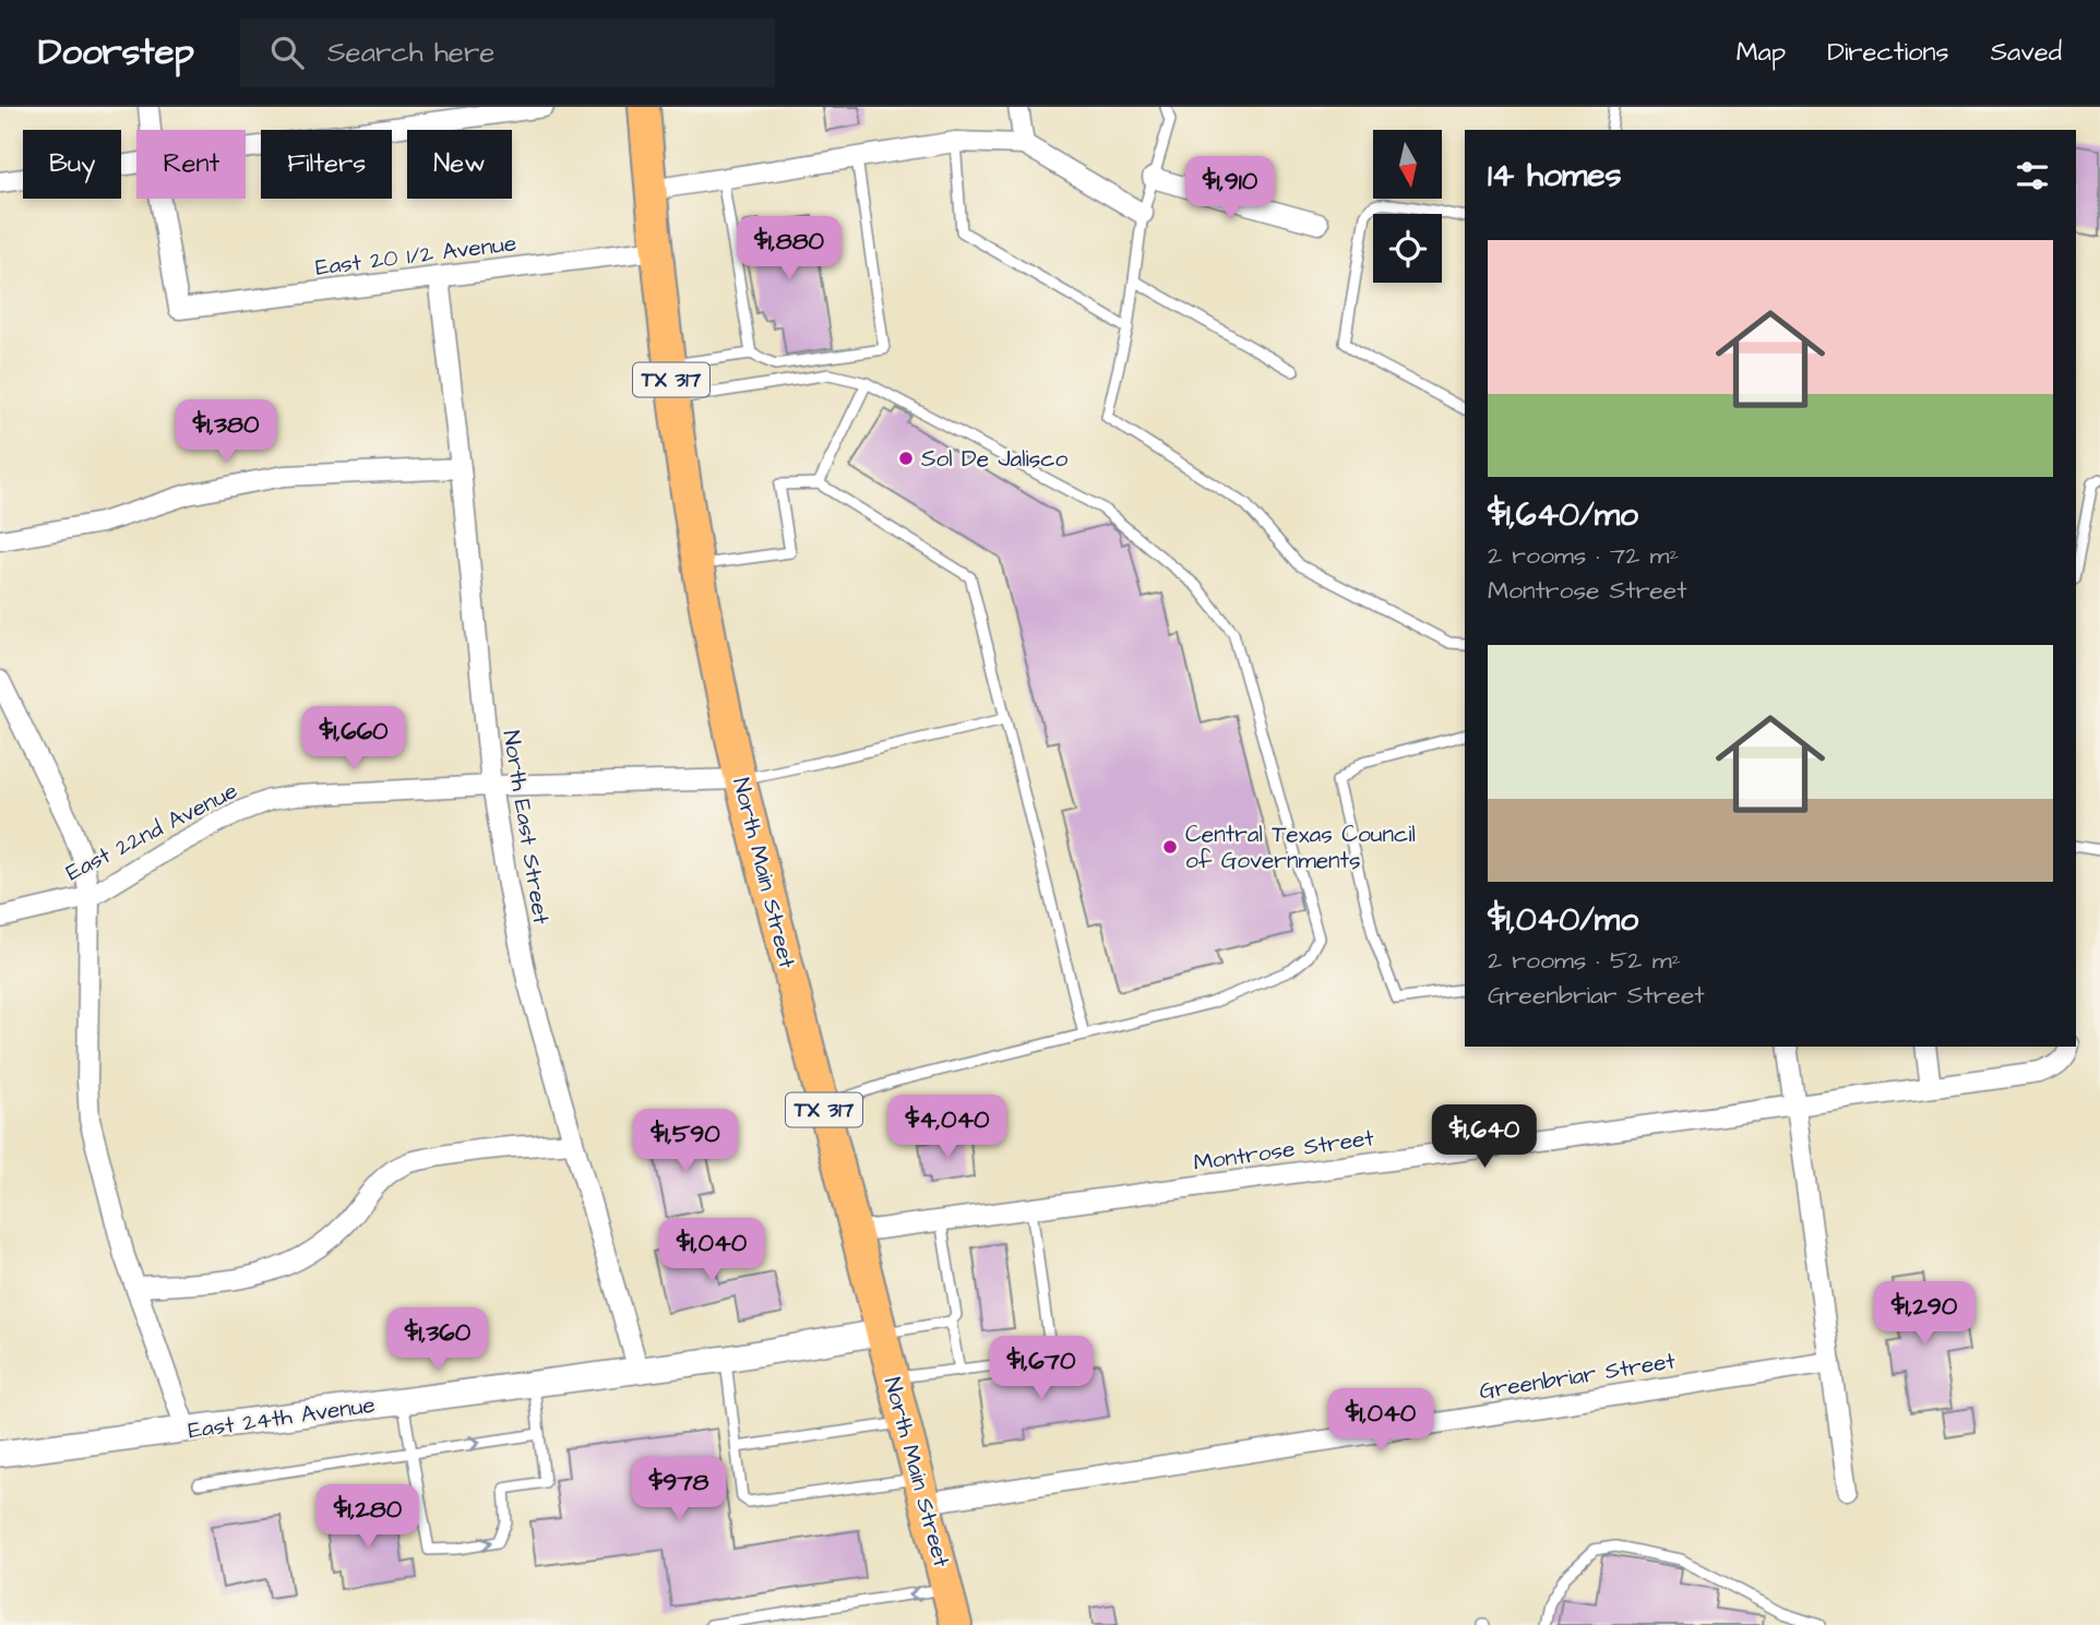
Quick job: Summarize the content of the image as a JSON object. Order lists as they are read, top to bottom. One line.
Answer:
{"streets":{"main road":["TX 317","North Main Street"],"street":["East 20 1/2 Avenue","North East Street","East 22nd Avenue","Montrose Street","Greenbriar Street","East 24th Avenue"]},"crossings":[["East 20 1/2 Avenue","North East Street"],["East 20 1/2 Avenue","North Main Street"],["North East Street","East 22nd Avenue"],["North East Street","East 24th Avenue"],["East 22nd Avenue","North Main Street"],["North Main Street","Montrose Street"],["North Main Street","Greenbriar Street"],["North Main Street","East 24th Avenue"]],"places":["Sol De Jalisco","Central Texas Council of Governments"],"north":"bottom","page":{"header":"Doorstep","search":"Search here","nav":["Map","Directions","Saved"],"chip":["Buy","Rent","Filters","New"],"heading":"14 homes","price":["$1,910","$1,880","$1,380","$1,660","$4,040","$1,640","$1,590","$1,040","$1,290","$1,360","$1,670","$1,040","$978","$1,280"],"list":[{"name":"$1,640/mo","note":"2 rooms · 72 m² · Montrose Street"},{"name":"$1,040/mo","note":"2 rooms · 52 m² · Greenbriar Street"}]}}
